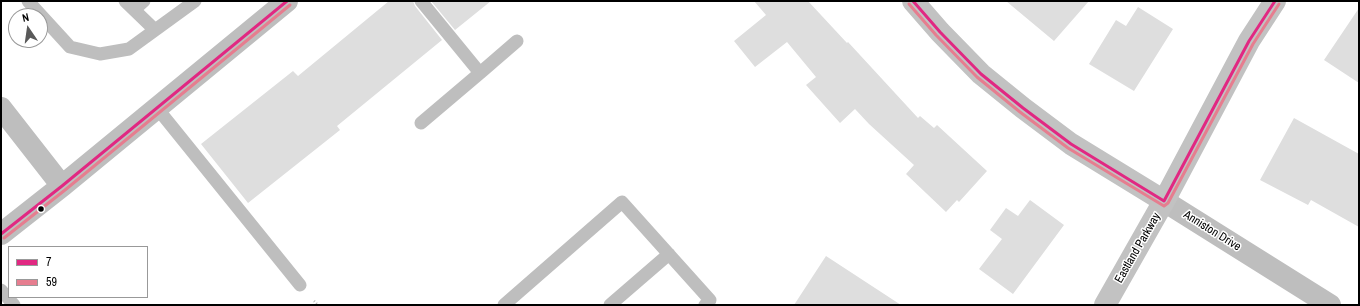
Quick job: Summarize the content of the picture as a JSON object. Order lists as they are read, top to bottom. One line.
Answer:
{"streets":{"street":["Anniston Drive","Eastland Parkway"]},"crossings":[["Anniston Drive","Eastland Parkway"]],"lines":["transit line 7","transit line 59"],"legend":["7","59"],"north":"top"}
